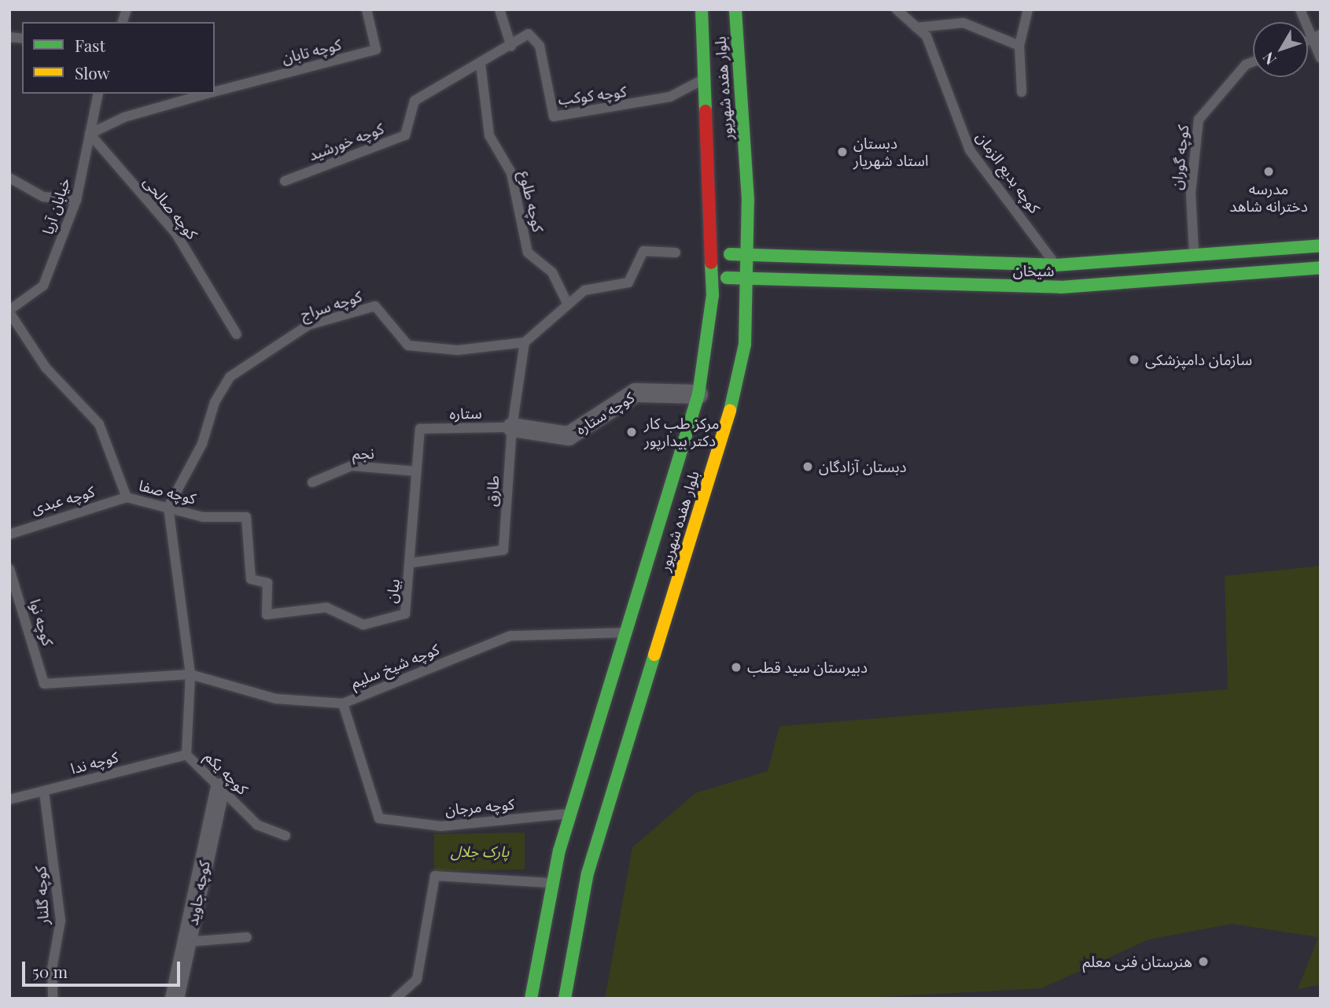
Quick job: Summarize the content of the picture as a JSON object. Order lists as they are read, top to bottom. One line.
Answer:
{"streets":{"street":["بلوار هفده شهریور","شیخان","کوچه ستاره","کوچه جاوید"],"lane":["کوچه تابان","کوچه کوکب","کوچه خورشید","کوچه گوران","کوچه بدیع الزمان","کوچه طلوع","خیابان آریا","کوچه صالحی","کوچه سراج","ستاره","نجم","طارق","کوچه صفا","کوچه عبدی","بیان","کوچه نوا","کوچه شیخ سلیم","کوچه ندا","کوچه یکم","کوچه مرجان","کوچه گلنار"]},"crossings":[["کوچه تابان","خیابان آریا"],["کوچه تابان","کوچه صالحی"],["بلوار هفده شهریور","کوچه کوکب"],["بلوار هفده شهریور","شیخان"],["بلوار هفده شهریور","کوچه ستاره"],["بلوار هفده شهریور","کوچه شیخ سلیم"],["بلوار هفده شهریور","کوچه مرجان"],["کوچه کوکب","کوچه خورشید"],["کوچه خورشید","کوچه طلوع"],["کوچه گوران","شیخان"],["کوچه بدیع الزمان","شیخان"],["خیابان آریا","کوچه صالحی"],["خیابان آریا","کوچه صفا"],["کوچه سراج","طارق"],["کوچه سراج","کوچه صفا"],["ستاره","کوچه ستاره"],["ستاره","طارق"],["ستاره","بیان"],["کوچه ستاره","طارق"],["نجم","بیان"],["طارق","بیان"],["کوچه صفا","کوچه عبدی"],["کوچه صفا","بیان"],["کوچه نوا","کوچه شیخ سلیم"],["کوچه شیخ سلیم","کوچه یکم"],["کوچه شیخ سلیم","کوچه مرجان"],["کوچه ندا","کوچه یکم"],["کوچه ندا","کوچه گلنار"],["کوچه یکم","کوچه جاوید"]],"parks":["پارک جلال"],"places":["دبستان استاد شهریار","مدرسه دخترانه شاهد","سازمان دامپزشکی","مرکز طب کار دکتر بیدارپور","دبستان آزادگان","دبیرستان سید قطب","هنرستان فنی معلم"],"legend":["Fast","Slow"],"scale_bar":"50 m","north":"bottom left"}
